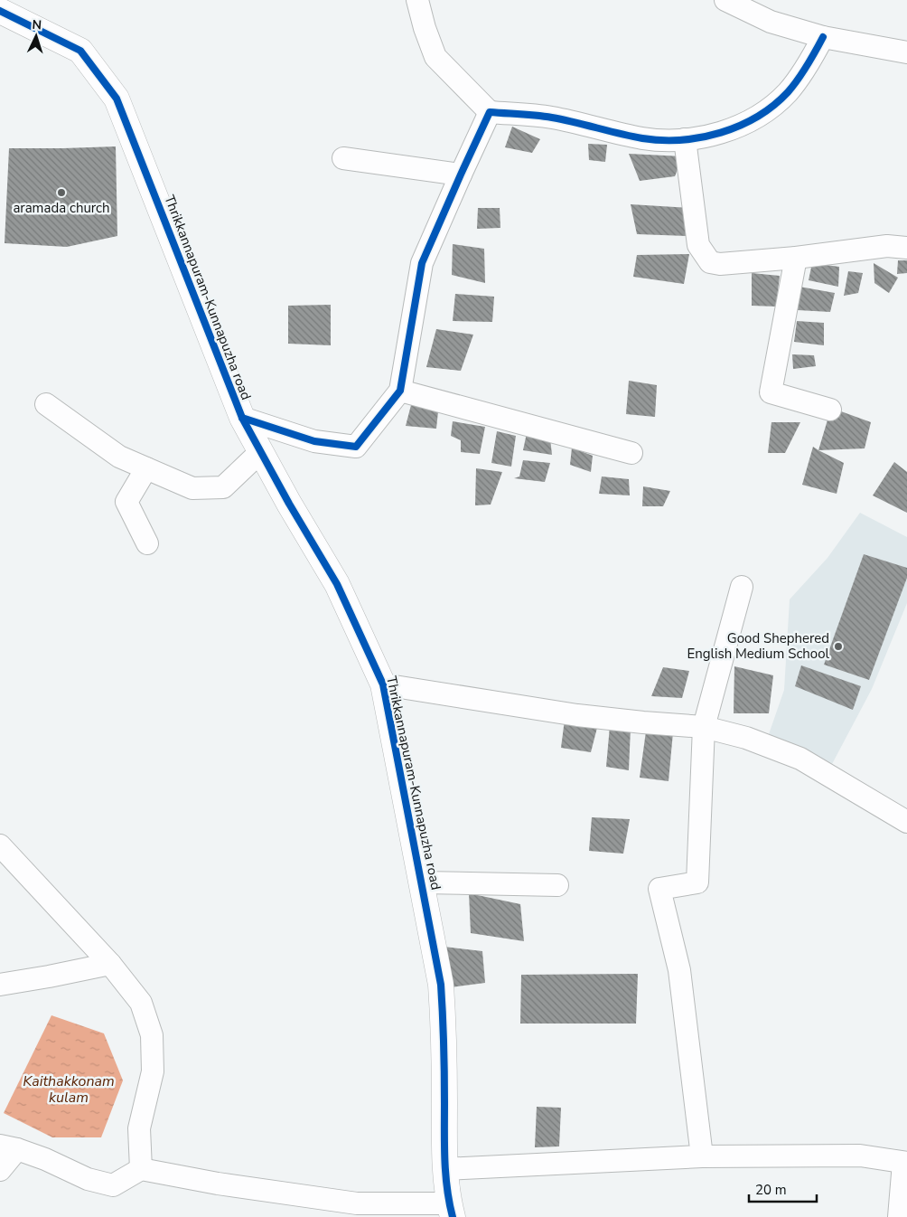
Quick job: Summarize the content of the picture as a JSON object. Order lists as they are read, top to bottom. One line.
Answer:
{"streets":{"street":["Thrikkannapuram-Kunnapuzha road"]},"water":["Kaithakkonam kulam"],"places":["aramada church","Good Shephered English Medium School"],"scale_bar":"20 m","north":"top"}
